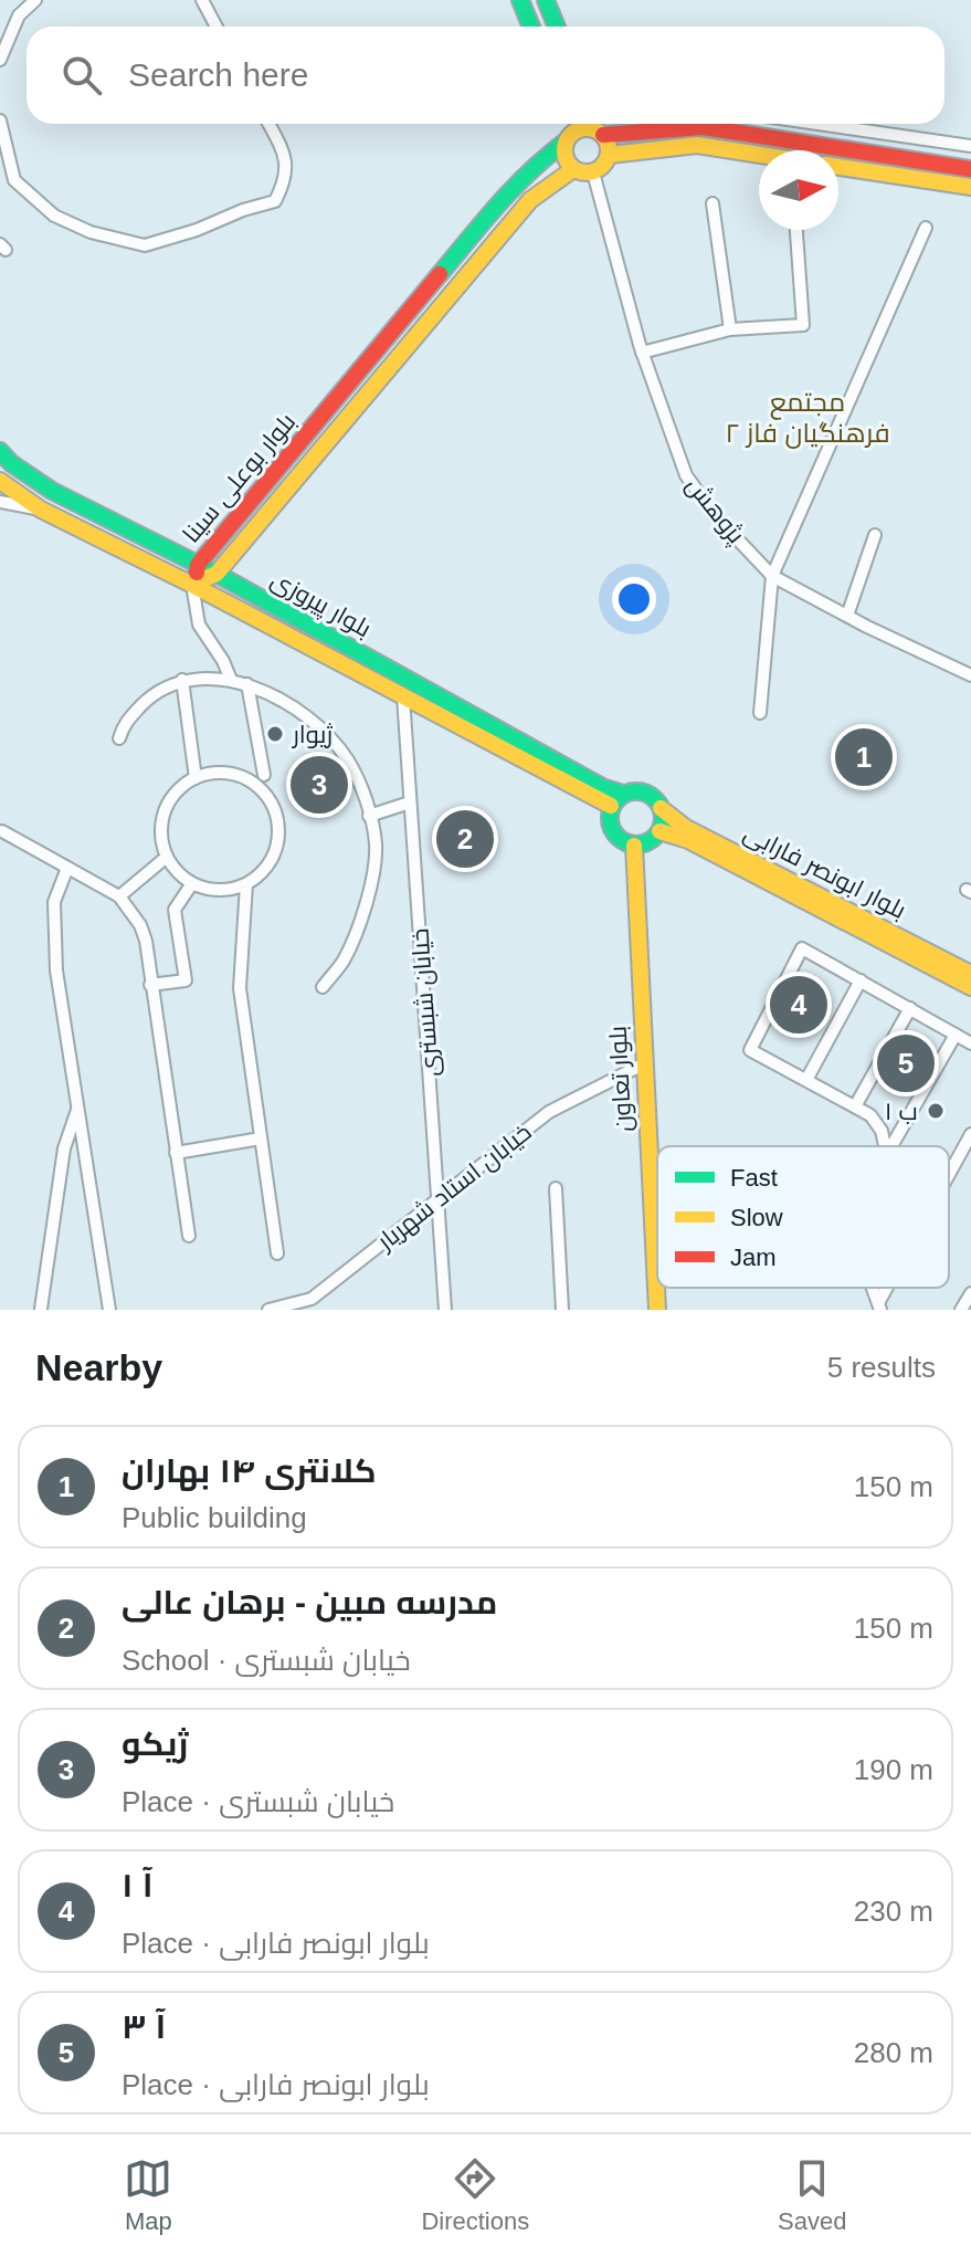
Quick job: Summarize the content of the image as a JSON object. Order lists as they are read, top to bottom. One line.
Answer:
{"streets":{"street":["بلوار بوعلی سینا","پژوهش","بلوار پیروزی","بلوار ابونصر فارابی","خیابان شبستری","بلوار تعاون","خیابان استاد شهریار"]},"crossings":[["بلوار بوعلی سینا","پژوهش"],["بلوار بوعلی سینا","بلوار پیروزی"],["بلوار پیروزی","بلوار ابونصر فارابی"],["بلوار پیروزی","خیابان شبستری"],["بلوار پیروزی","بلوار تعاون"],["بلوار ابونصر فارابی","بلوار تعاون"],["خیابان شبستری","خیابان استاد شهریار"],["بلوار تعاون","خیابان استاد شهریار"]],"districts":["مجتمع فرهنگیان فاز ۲"],"places":["ژیوار","ب ۱"],"legend":["Fast","Slow","Jam"],"north":"right","page":{"search":"Search here","pins":["1","3","2","4","5"],"heading":["Nearby","5 results"],"list":[{"mark":"1","name":"کلانتری ۱۴ بهاران","note":"Public building","value":"150 m"},{"mark":"2","name":"مدرسه مبین - برهان عالی","note":"School · خیابان شبستری","value":"150 m"},{"mark":"3","name":"ژیکو","note":"Place · خیابان شبستری","value":"190 m"},{"mark":"4","name":"آ ۱","note":"Place · بلوار ابونصر فارابی","value":"230 m"},{"mark":"5","name":"آ ۳","note":"Place · بلوار ابونصر فارابی","value":"280 m"}],"nav":["Map","Directions","Saved"]}}
